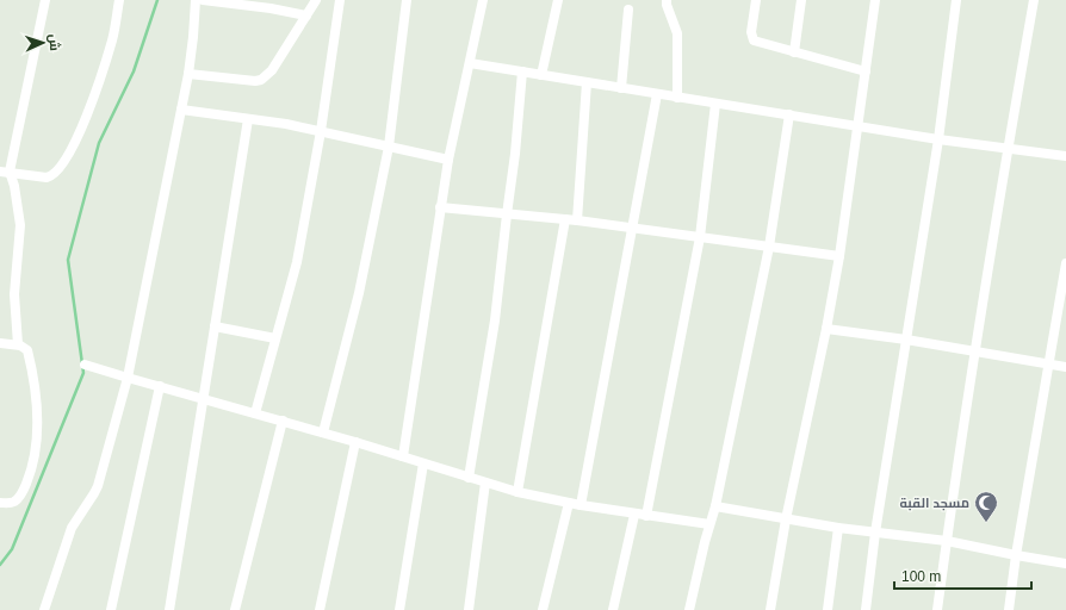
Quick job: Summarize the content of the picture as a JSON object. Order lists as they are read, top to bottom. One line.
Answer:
{"places":{"mosque":["مسجد القبة"]},"scale_bar":"100 m","north":"right"}
